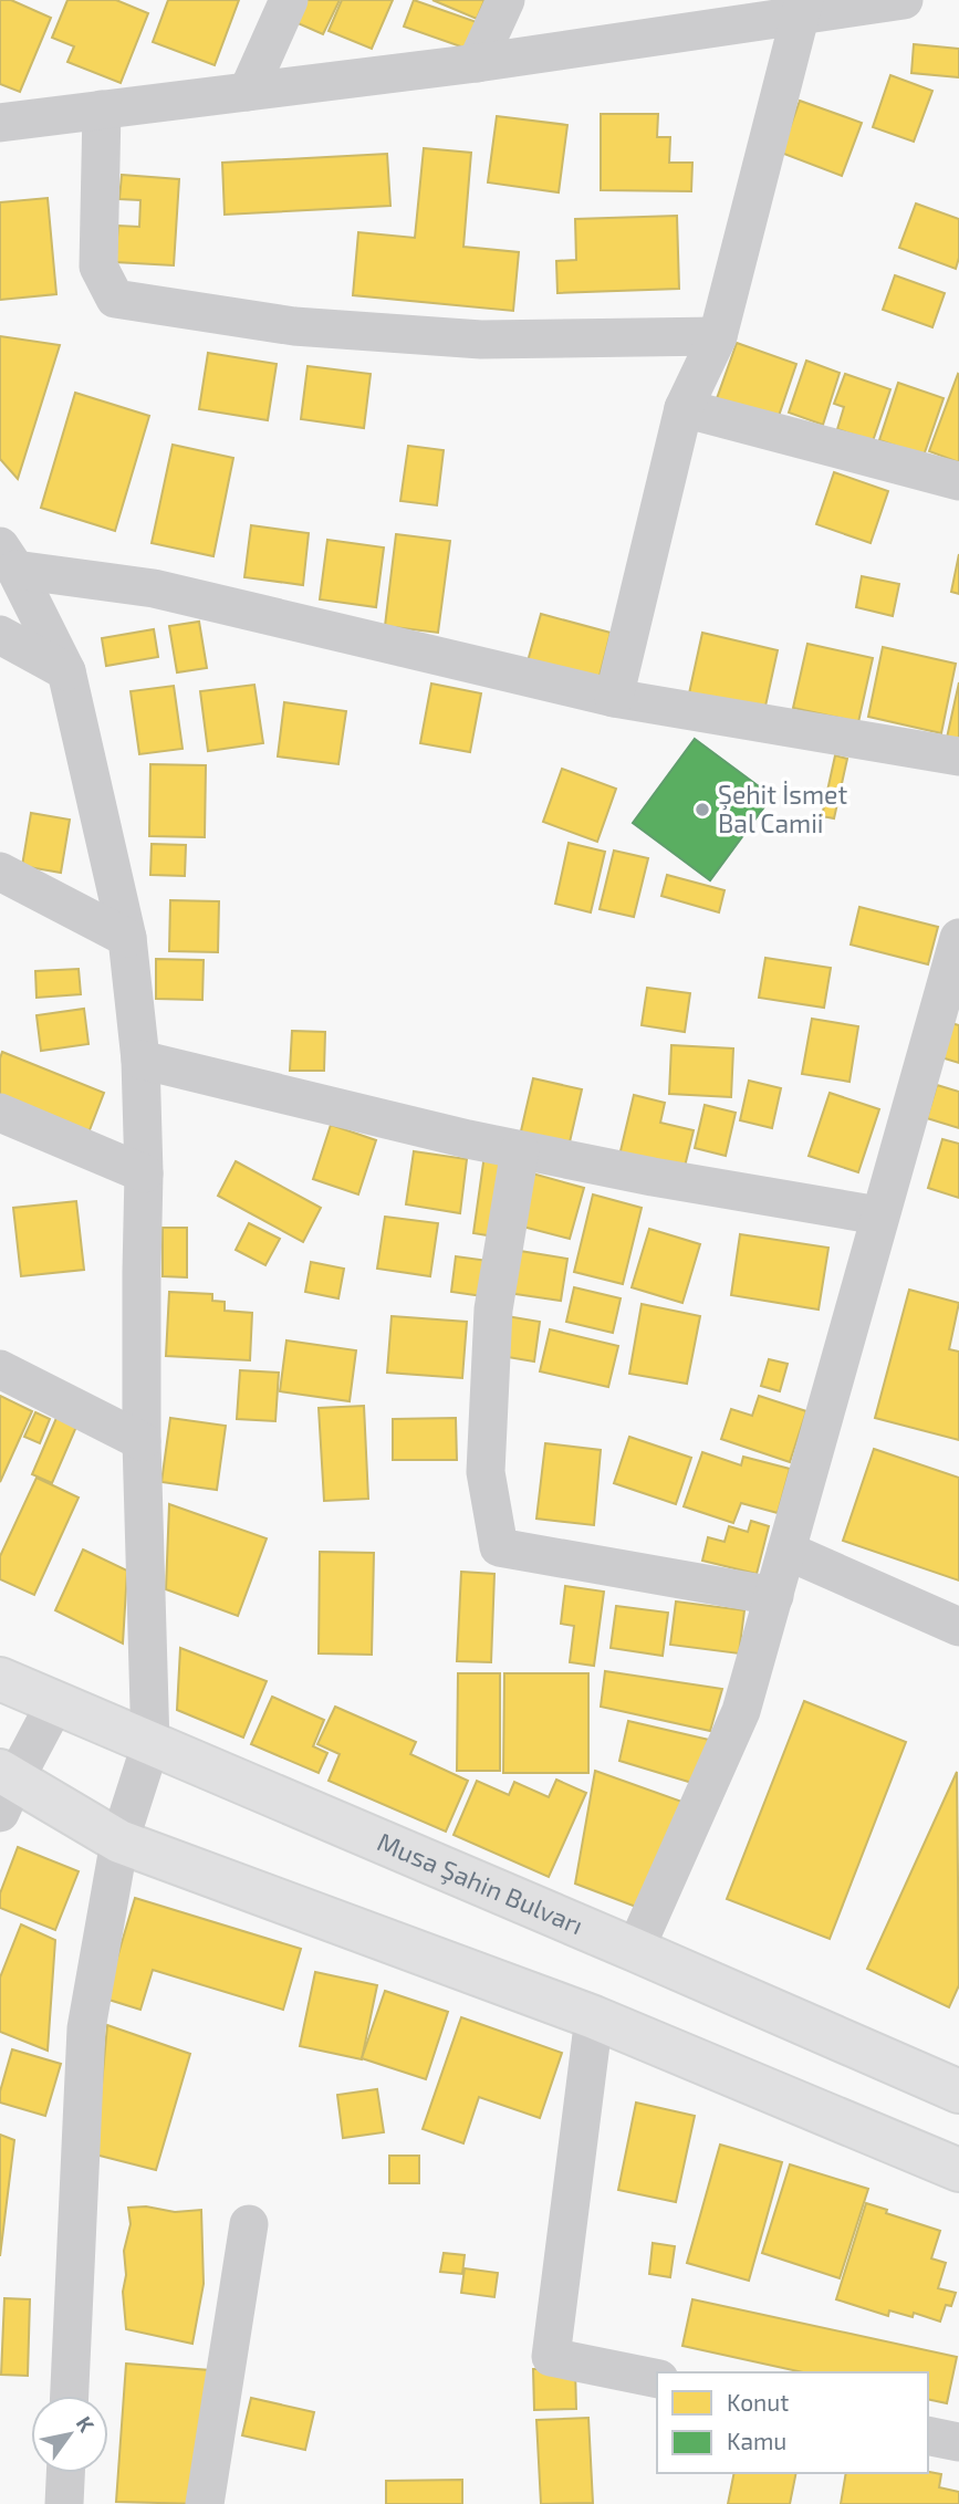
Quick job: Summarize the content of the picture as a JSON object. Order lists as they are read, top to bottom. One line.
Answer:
{"streets":{"main road":["Musa Şahin Bulvarı"]},"places":["Şehit İsmet Bal Camii"],"legend":["Konut","Kamu"],"north":"top right"}
